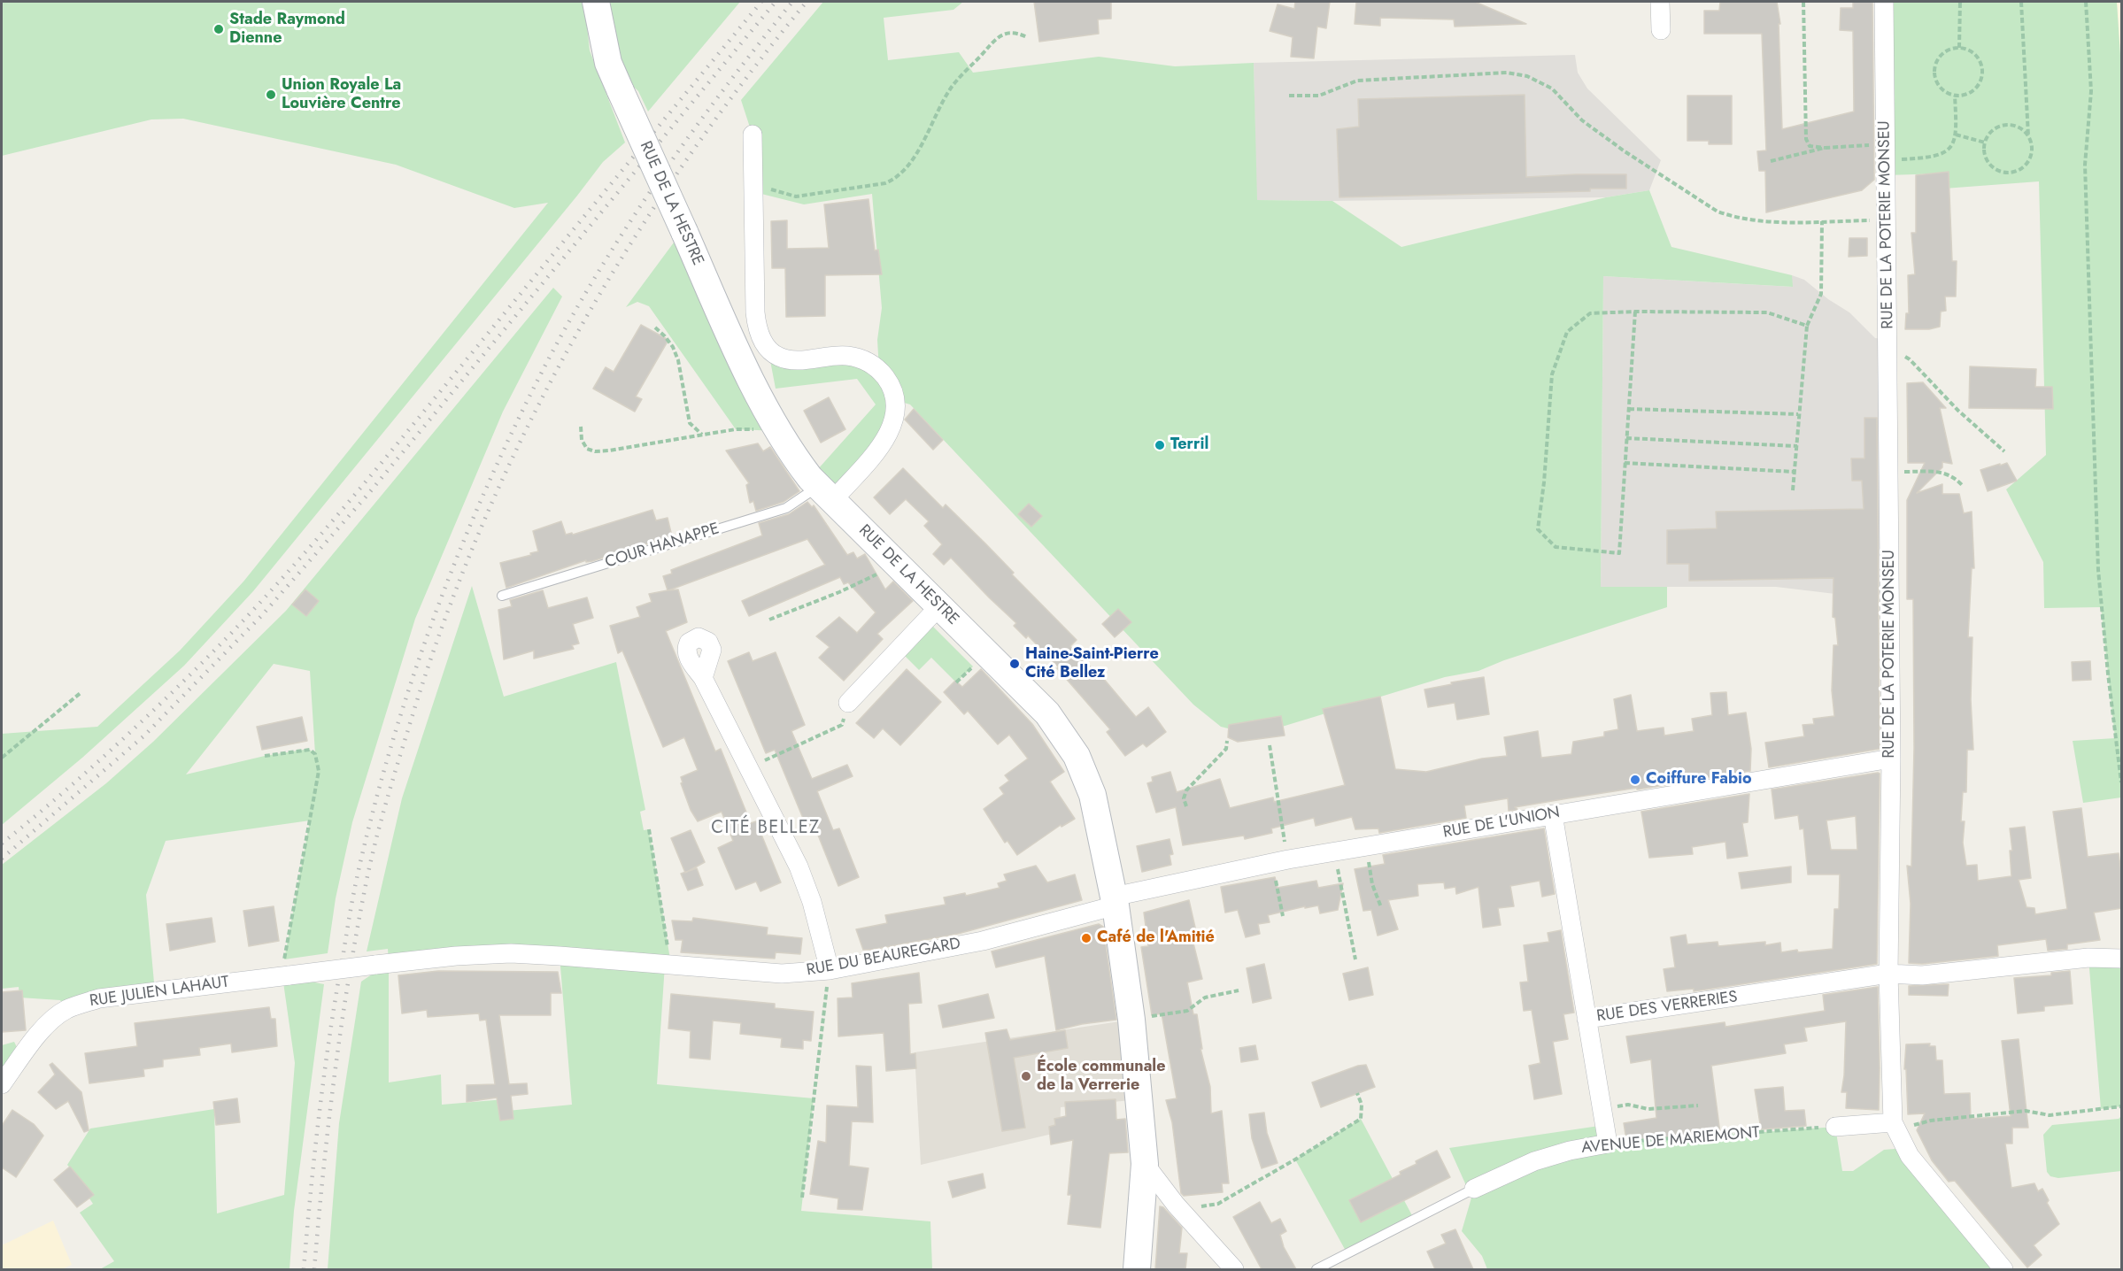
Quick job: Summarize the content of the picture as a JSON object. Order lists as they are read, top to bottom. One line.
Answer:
{"streets":{"street":["RUE DE LA HESTRE","RUE DE LA POTERIE MONSEU","RUE DE L'UNION","RUE DU BEAUREGARD","RUE JULIEN LAHAUT","RUE DES VERRERIES","AVENUE DE MARIEMONT"],"lane":["COUR HANAPPE"]},"crossings":[["RUE DE LA HESTRE","COUR HANAPPE"],["RUE DE LA HESTRE","RUE DE L'UNION"],["RUE DE LA HESTRE","RUE DU BEAUREGARD"],["RUE DE LA POTERIE MONSEU","RUE DE L'UNION"],["RUE DE LA POTERIE MONSEU","RUE DES VERRERIES"],["RUE DE L'UNION","RUE DU BEAUREGARD"],["RUE DE L'UNION","RUE DES VERRERIES"],["RUE DU BEAUREGARD","RUE JULIEN LAHAUT"]],"districts":["CITÉ BELLEZ"],"places":["Stade Raymond Dienne","Union Royale La Louvière Centre","Terril","Haine-Saint-Pierre Cité Bellez","Coiffure Fabio","Café de l'Amitié","École communale de la Verrerie"]}
